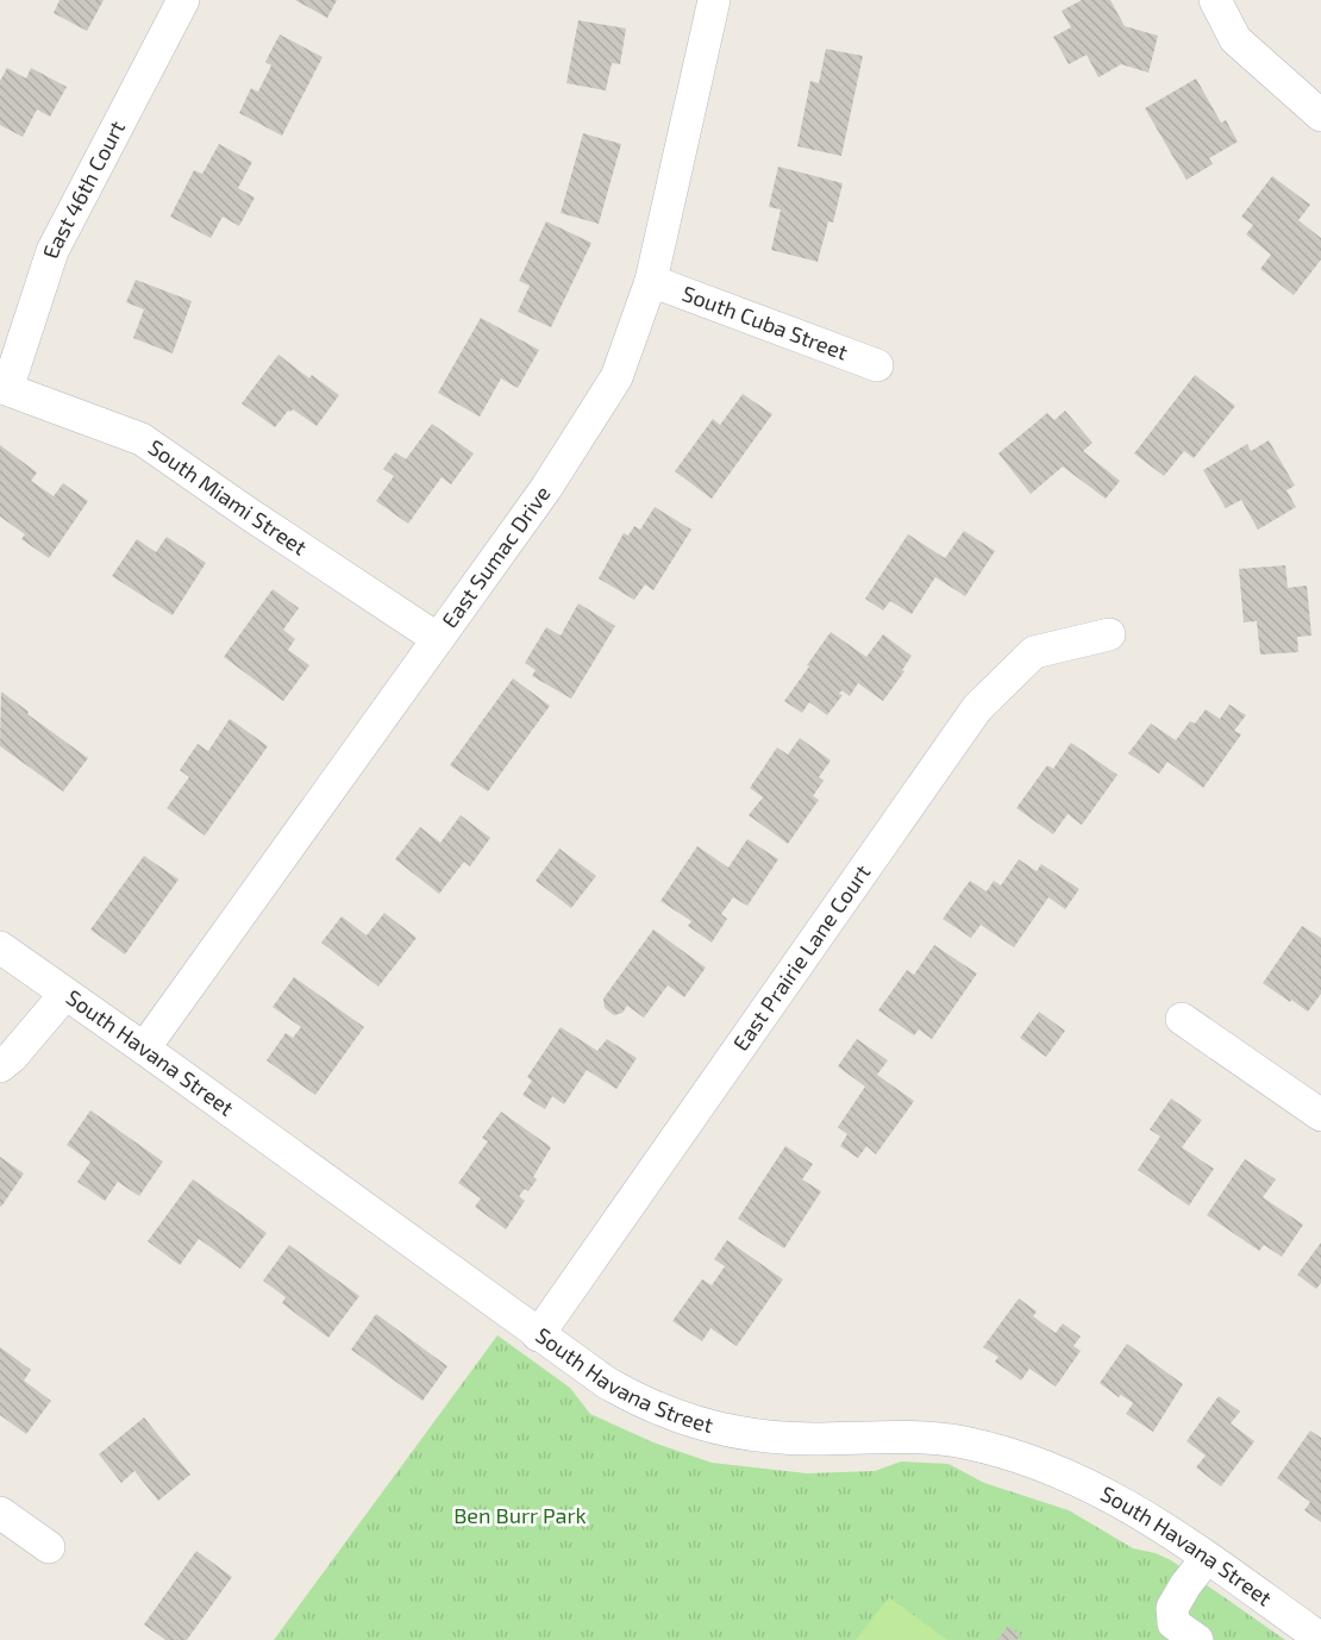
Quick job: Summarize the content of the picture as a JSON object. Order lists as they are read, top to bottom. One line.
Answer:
{"streets":{"street":["East 46th Court","South Cuba Street","South Miami Street","East Sumac Drive","East Prairie Lane Court","South Havana Street"]},"crossings":[["East 46th Court","South Miami Street"],["South Cuba Street","East Sumac Drive"],["South Miami Street","East Sumac Drive"],["East Sumac Drive","South Havana Street"],["East Prairie Lane Court","South Havana Street"]],"parks":["Ben Burr Park"]}
